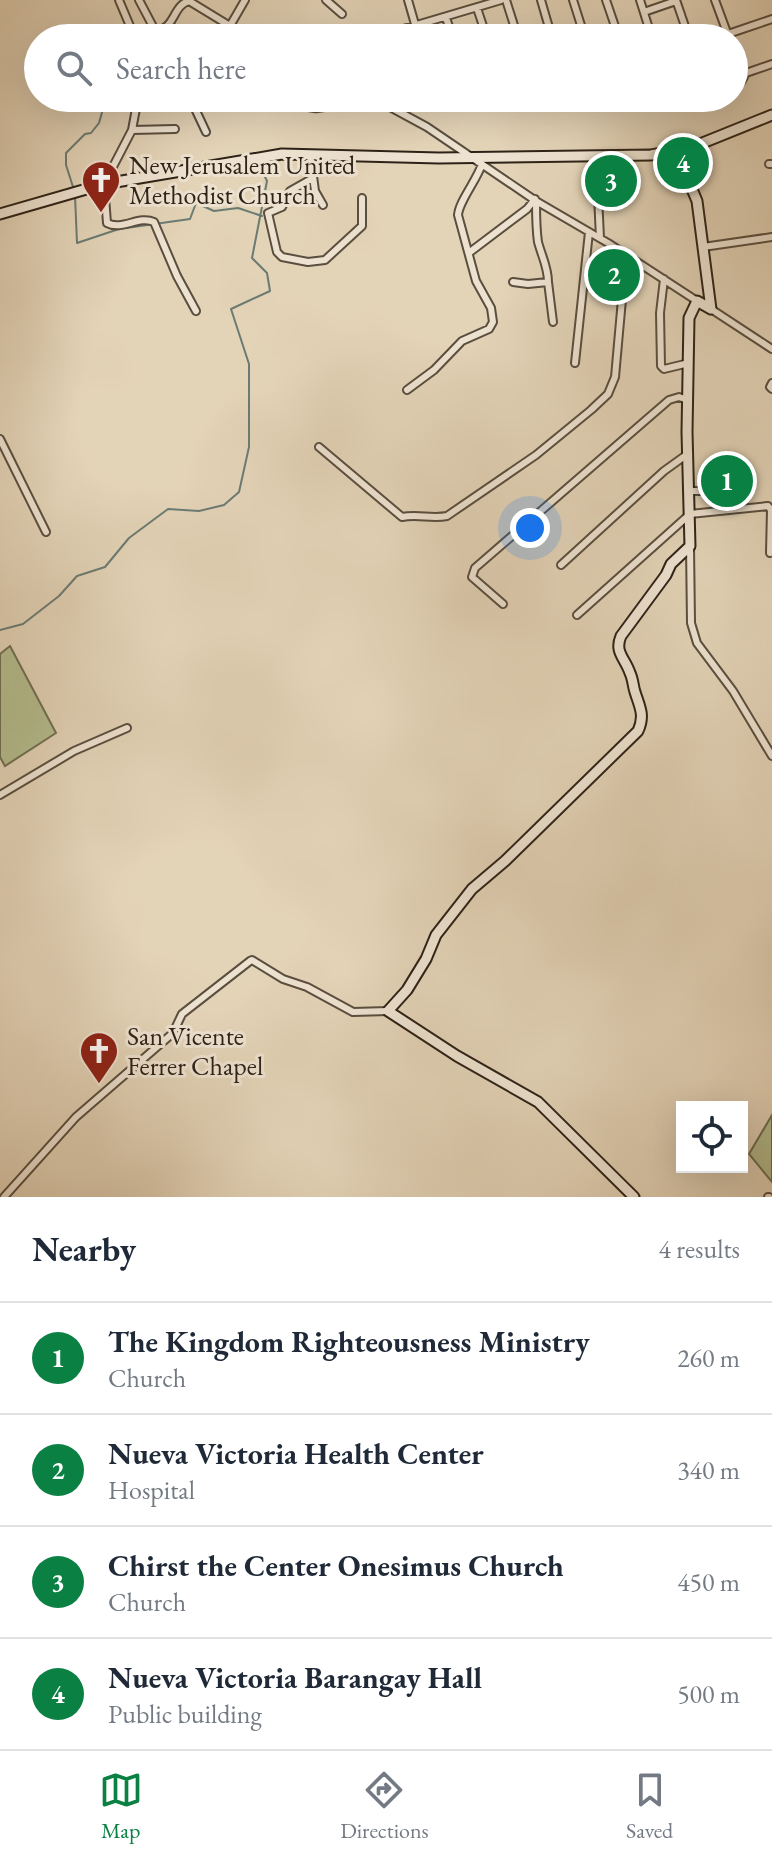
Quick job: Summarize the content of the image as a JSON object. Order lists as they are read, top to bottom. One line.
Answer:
{"places":{"church":["New Jerusalem United Methodist Church","San Vicente Ferrer Chapel"]},"page":{"search":"Search here","pins":["4","3","2","1"],"heading":["Nearby","4 results"],"list":[{"mark":"1","name":"The Kingdom Righteousness Ministry","note":"Church","value":"260 m"},{"mark":"2","name":"Nueva Victoria Health Center","note":"Hospital","value":"340 m"},{"mark":"3","name":"Chirst the Center Onesimus Church","note":"Church","value":"450 m"},{"mark":"4","name":"Nueva Victoria Barangay Hall","note":"Public building","value":"500 m"}],"nav":["Map","Directions","Saved"]}}
